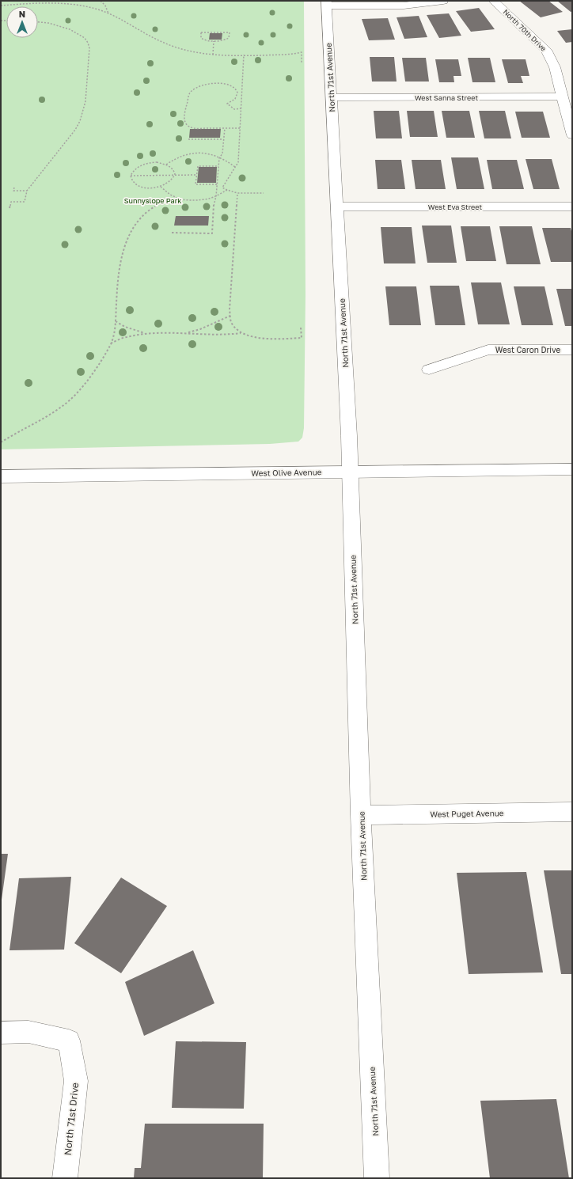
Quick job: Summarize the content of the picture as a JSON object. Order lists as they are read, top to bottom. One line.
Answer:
{"streets":{"street":["North 70th Drive","North 71st Avenue","West Sanna Street","West Eva Street","West Caron Drive","West Olive Avenue","West Puget Avenue","North 71st Drive"]},"crossings":[["North 70th Drive","West Sanna Street"],["North 71st Avenue","West Sanna Street"],["North 71st Avenue","West Eva Street"],["North 71st Avenue","West Olive Avenue"],["North 71st Avenue","West Puget Avenue"]],"parks":["Sunnyslope Park"],"north":"top"}
